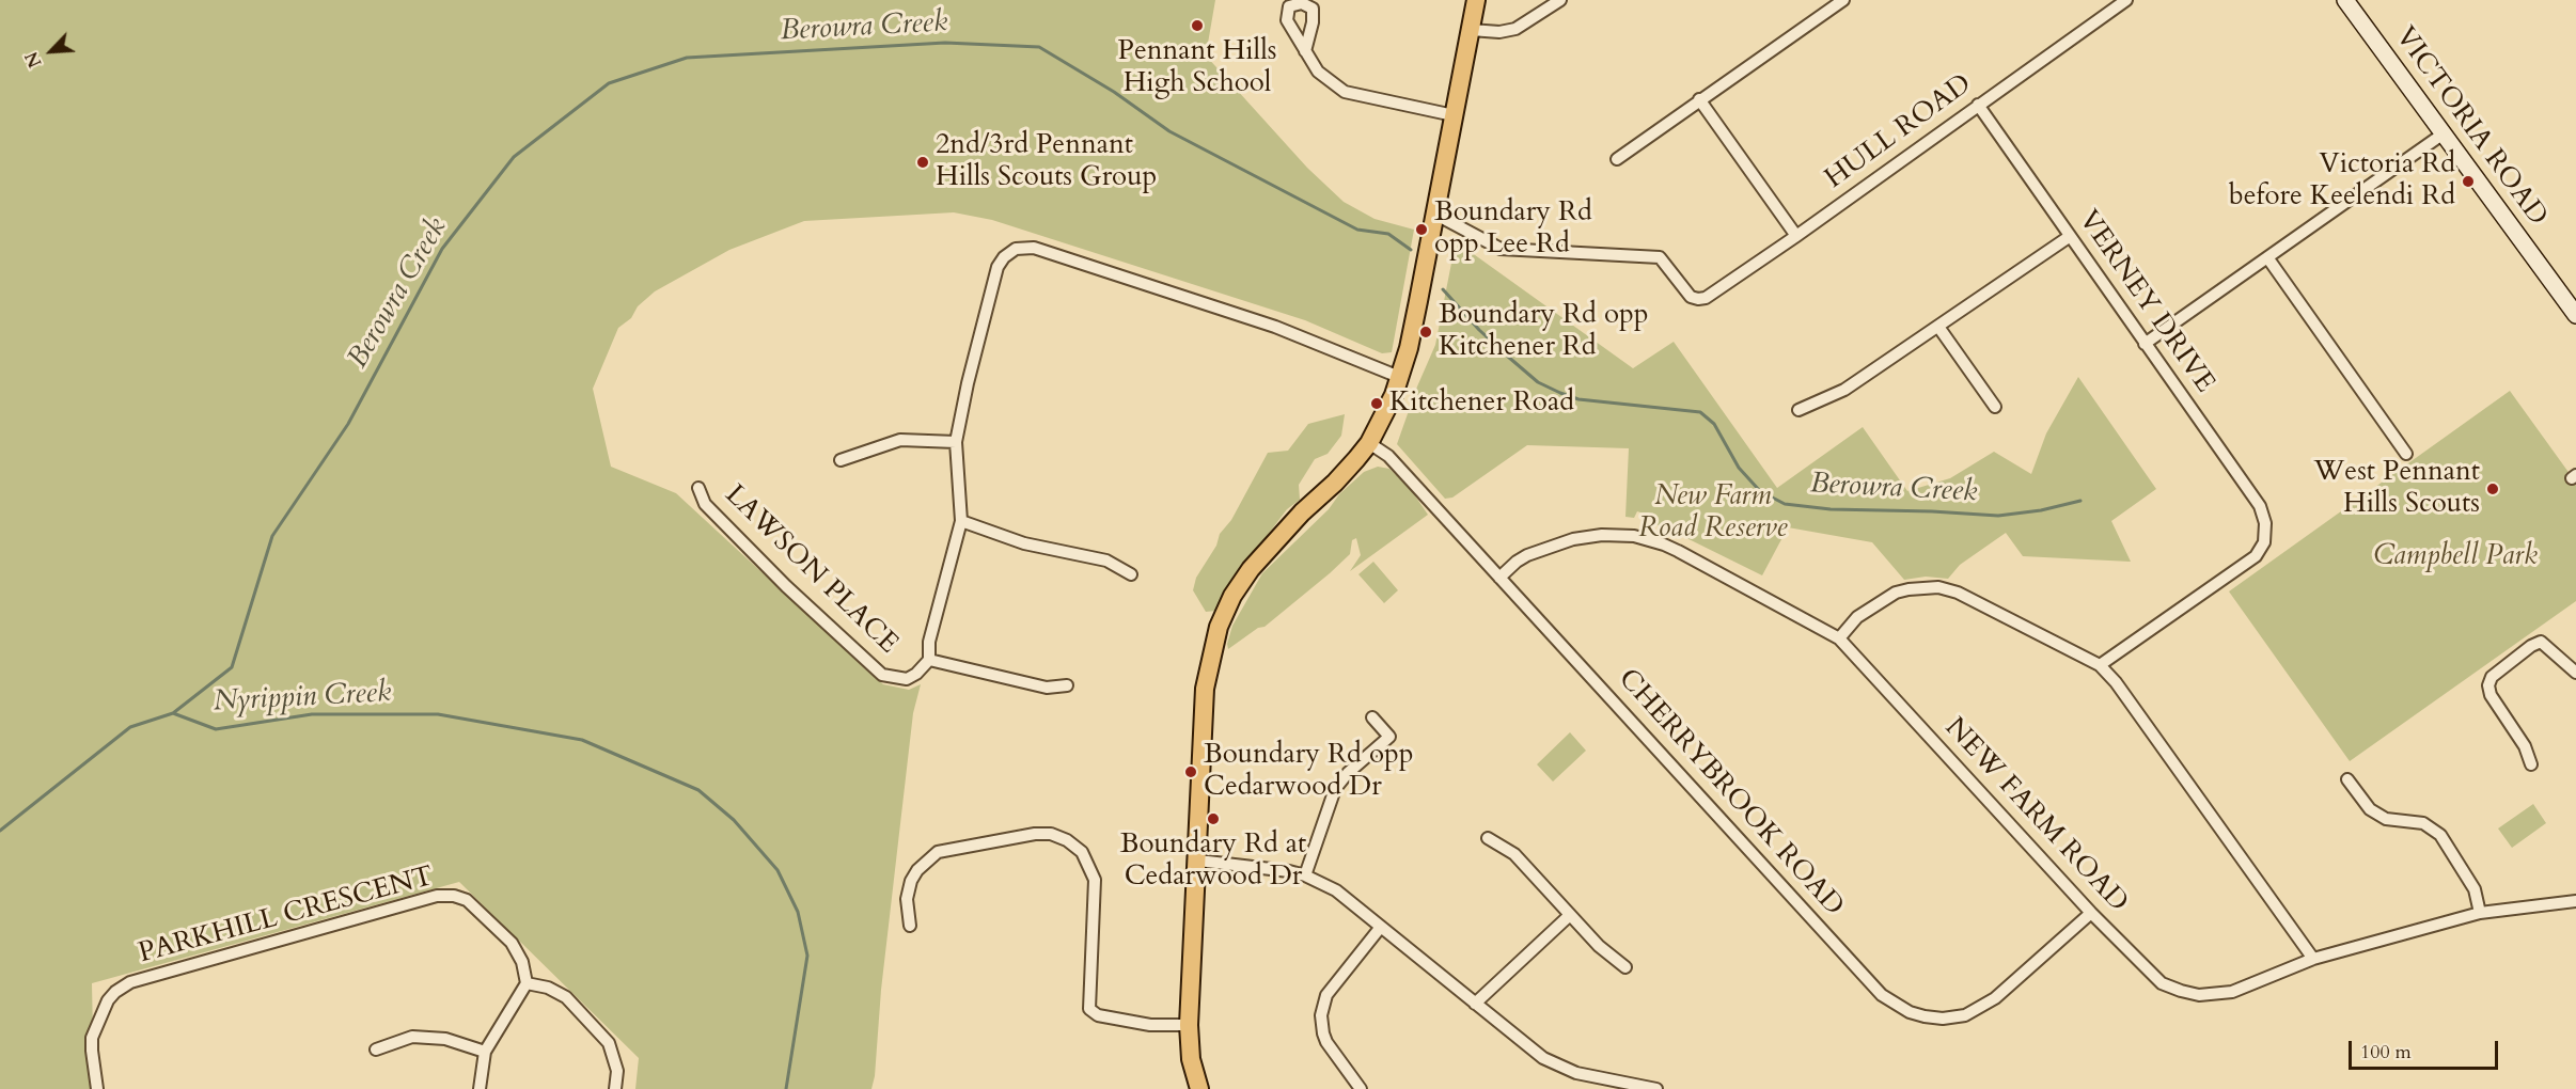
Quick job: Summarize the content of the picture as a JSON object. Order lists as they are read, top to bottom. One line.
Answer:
{"streets":{"street":["VICTORIA ROAD","HULL ROAD","VERNEY DRIVE","LAWSON PLACE","CHERRYBROOK ROAD","NEW FARM ROAD","PARKHILL CRESCENT"]},"crossings":[["HULL ROAD","VERNEY DRIVE"],["CHERRYBROOK ROAD","NEW FARM ROAD"]],"water":["Berowra Creek","Nyrippin Creek"],"parks":["New Farm Road Reserve","Campbell Park"],"places":["Pennant Hills High School","2nd/3rd Pennant Hills Scouts Group","Victoria Rd before Keelendi Rd","Boundary Rd opp Lee Rd","Boundary Rd opp Kitchener Rd","Kitchener Road","West Pennant Hills Scouts","Boundary Rd opp Cedarwood Dr","Boundary Rd at Cedarwood Dr"],"scale_bar":"100 m","north":"bottom left"}
